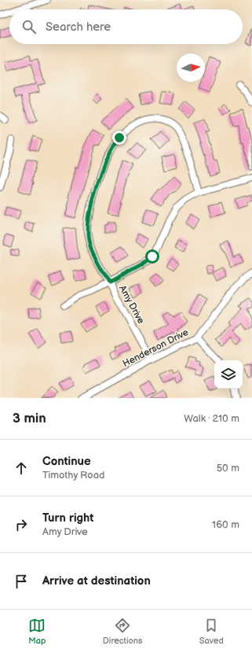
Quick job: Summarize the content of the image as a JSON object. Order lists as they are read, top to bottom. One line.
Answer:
{"streets":{"street":["Amy Drive","Henderson Drive"]},"crossings":[["Amy Drive","Henderson Drive"]],"north":"right","page":{"search":"Search here","heading":["3 min","Walk · 210 m"],"list":[["Continue","Timothy Road","50 m"],["Turn right","Amy Drive","160 m"],"Arrive at destination"],"nav":["Map","Directions","Saved"]}}
